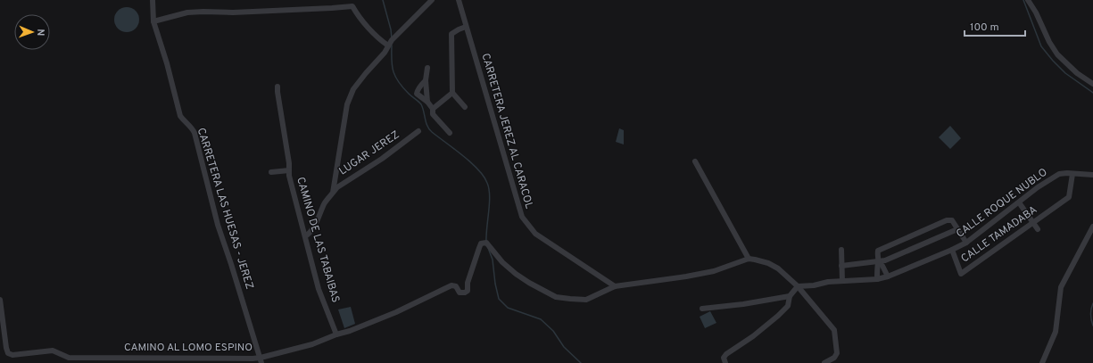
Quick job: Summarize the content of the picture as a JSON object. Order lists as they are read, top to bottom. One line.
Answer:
{"streets":{"street":["CARRETERA JEREZ AL CARACOL","LUGAR JEREZ","CALLE ROQUE NUBLO","CARRETERA LAS HUESAS - JEREZ","CALLE TAMADABA","CAMINO DE LAS TABAIBAS","CAMINO AL LOMO ESPINO"]},"crossings":[["CARRETERA JEREZ AL CARACOL","CAMINO AL LOMO ESPINO"],["CALLE ROQUE NUBLO","CALLE TAMADABA"],["CARRETERA LAS HUESAS - JEREZ","CAMINO AL LOMO ESPINO"],["CAMINO DE LAS TABAIBAS","CAMINO AL LOMO ESPINO"]],"scale_bar":"100 m","north":"right"}
